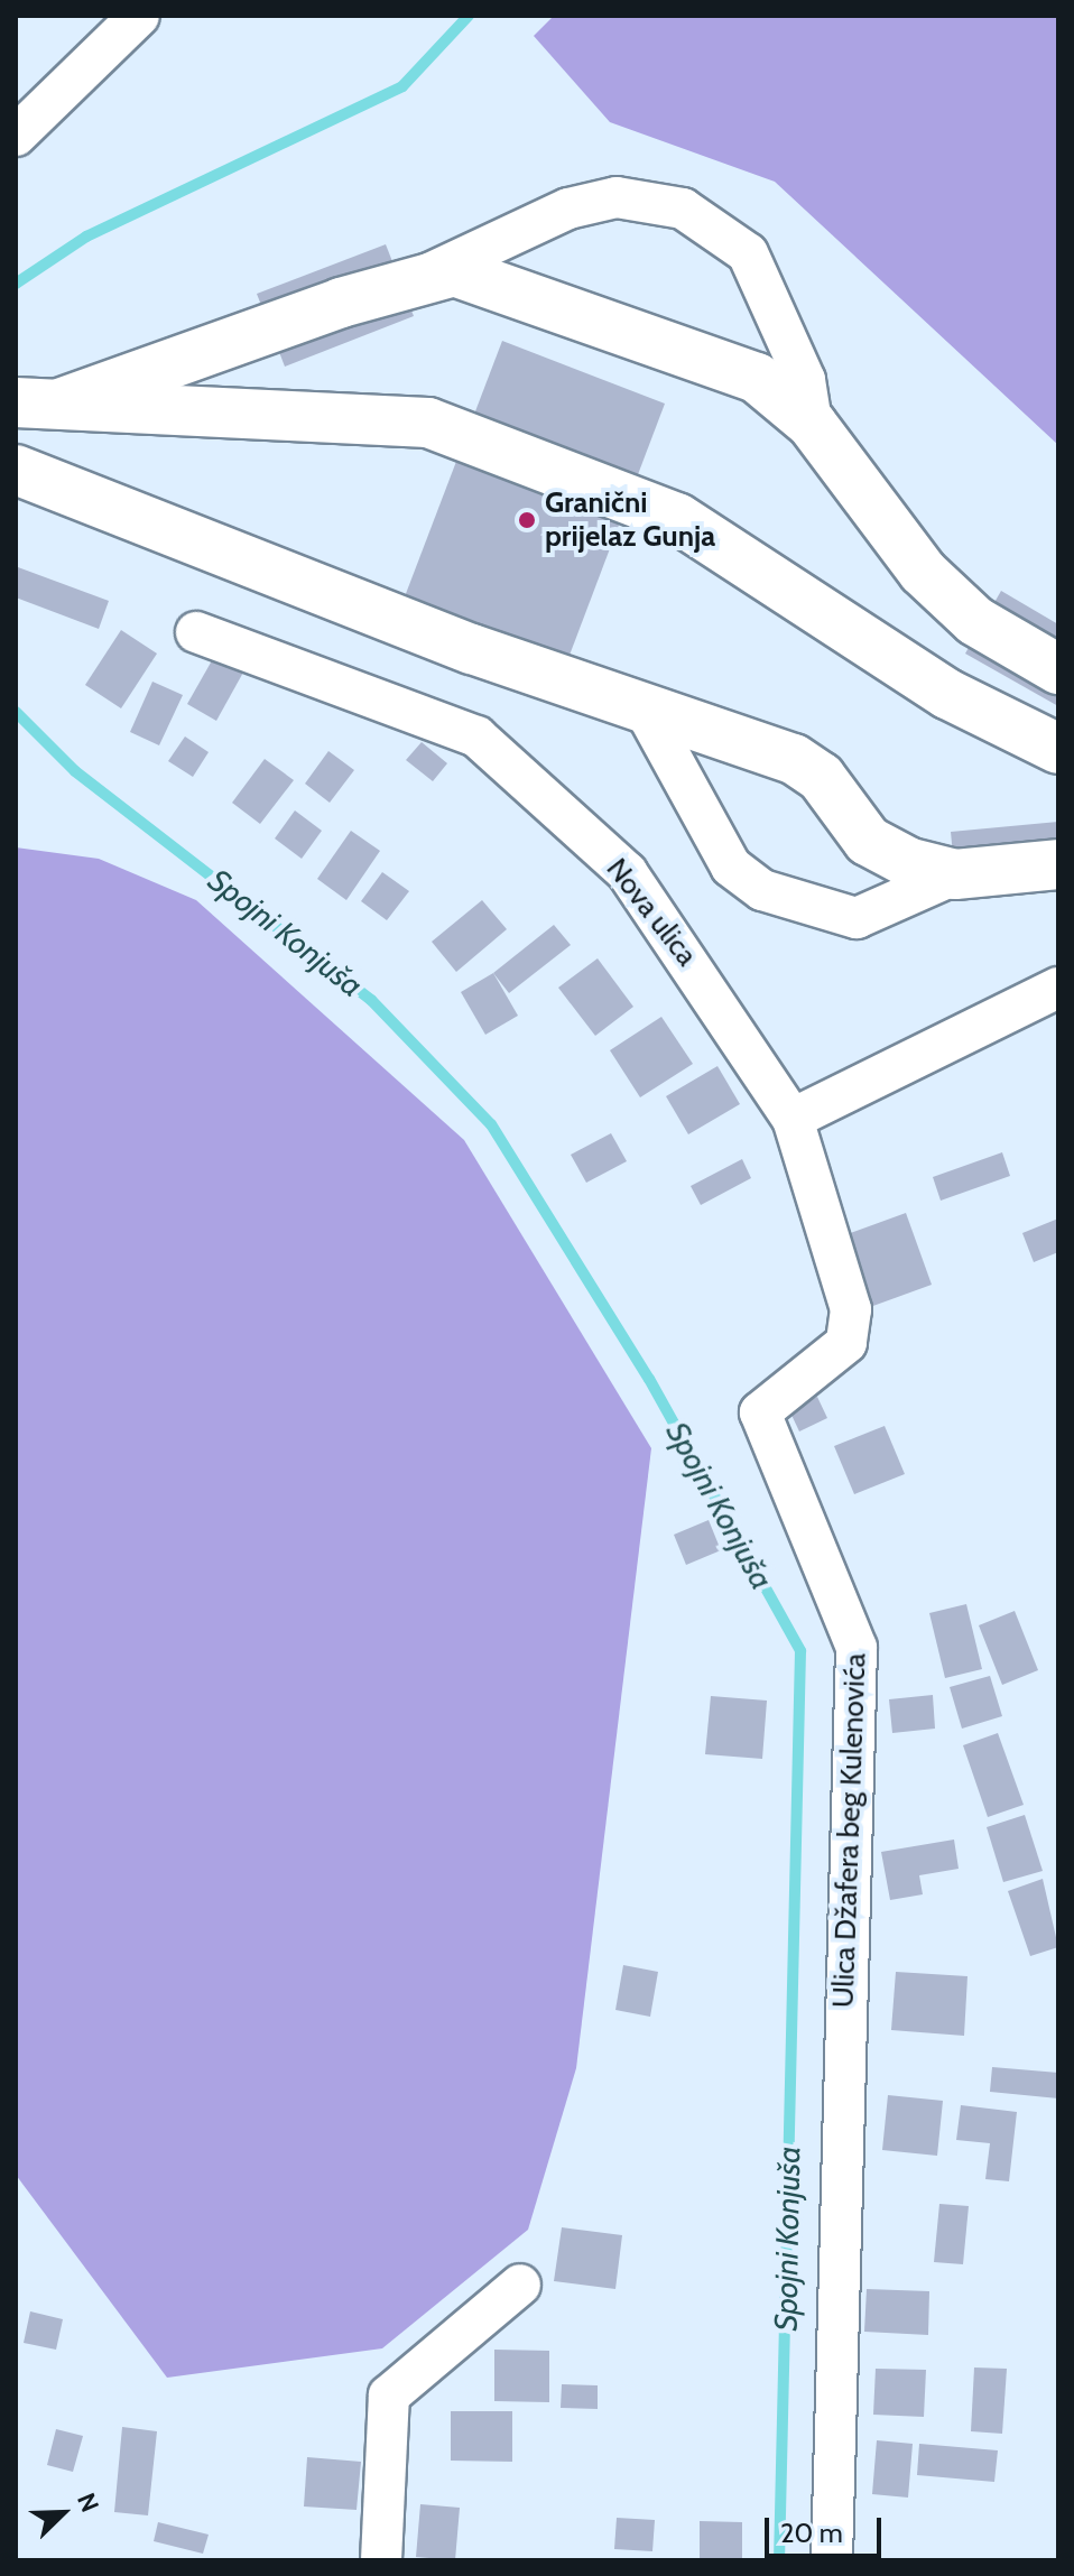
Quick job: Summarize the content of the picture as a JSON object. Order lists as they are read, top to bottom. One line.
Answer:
{"streets":{"street":["Nova ulica","Ulica Džafera beg Kulenovića"]},"crossings":[["Nova ulica","Ulica Džafera beg Kulenovića"]],"water":["Spojni Konjuša"],"places":["Granični prijelaz Gunja"],"scale_bar":"20 m","north":"top right"}
